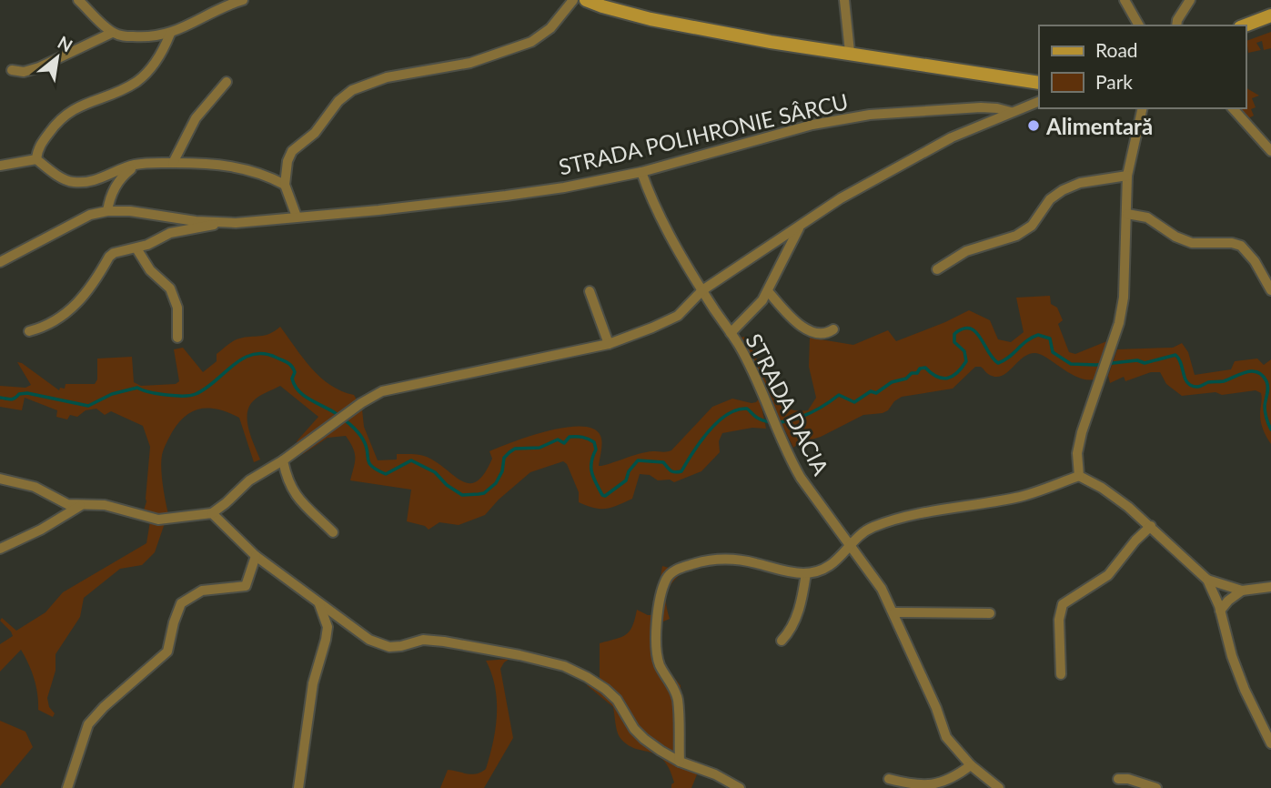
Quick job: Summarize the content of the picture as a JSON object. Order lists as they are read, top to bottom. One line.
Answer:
{"streets":{"street":["STRADA POLIHRONIE SÂRCU","STRADA DACIA"]},"crossings":[["STRADA POLIHRONIE SÂRCU","STRADA DACIA"]],"places":["Alimentară"],"legend":["Road","Park"],"north":"top right"}
